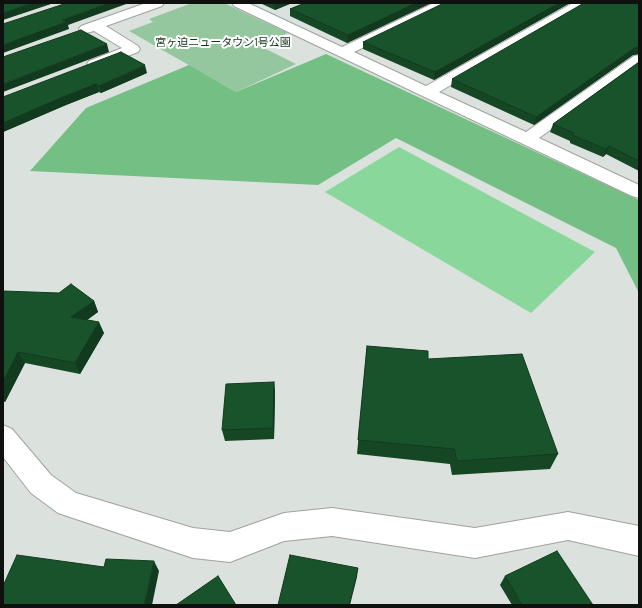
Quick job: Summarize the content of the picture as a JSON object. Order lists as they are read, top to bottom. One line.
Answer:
{"parks":["宮ヶ迫ニュータウン1号公園"]}
